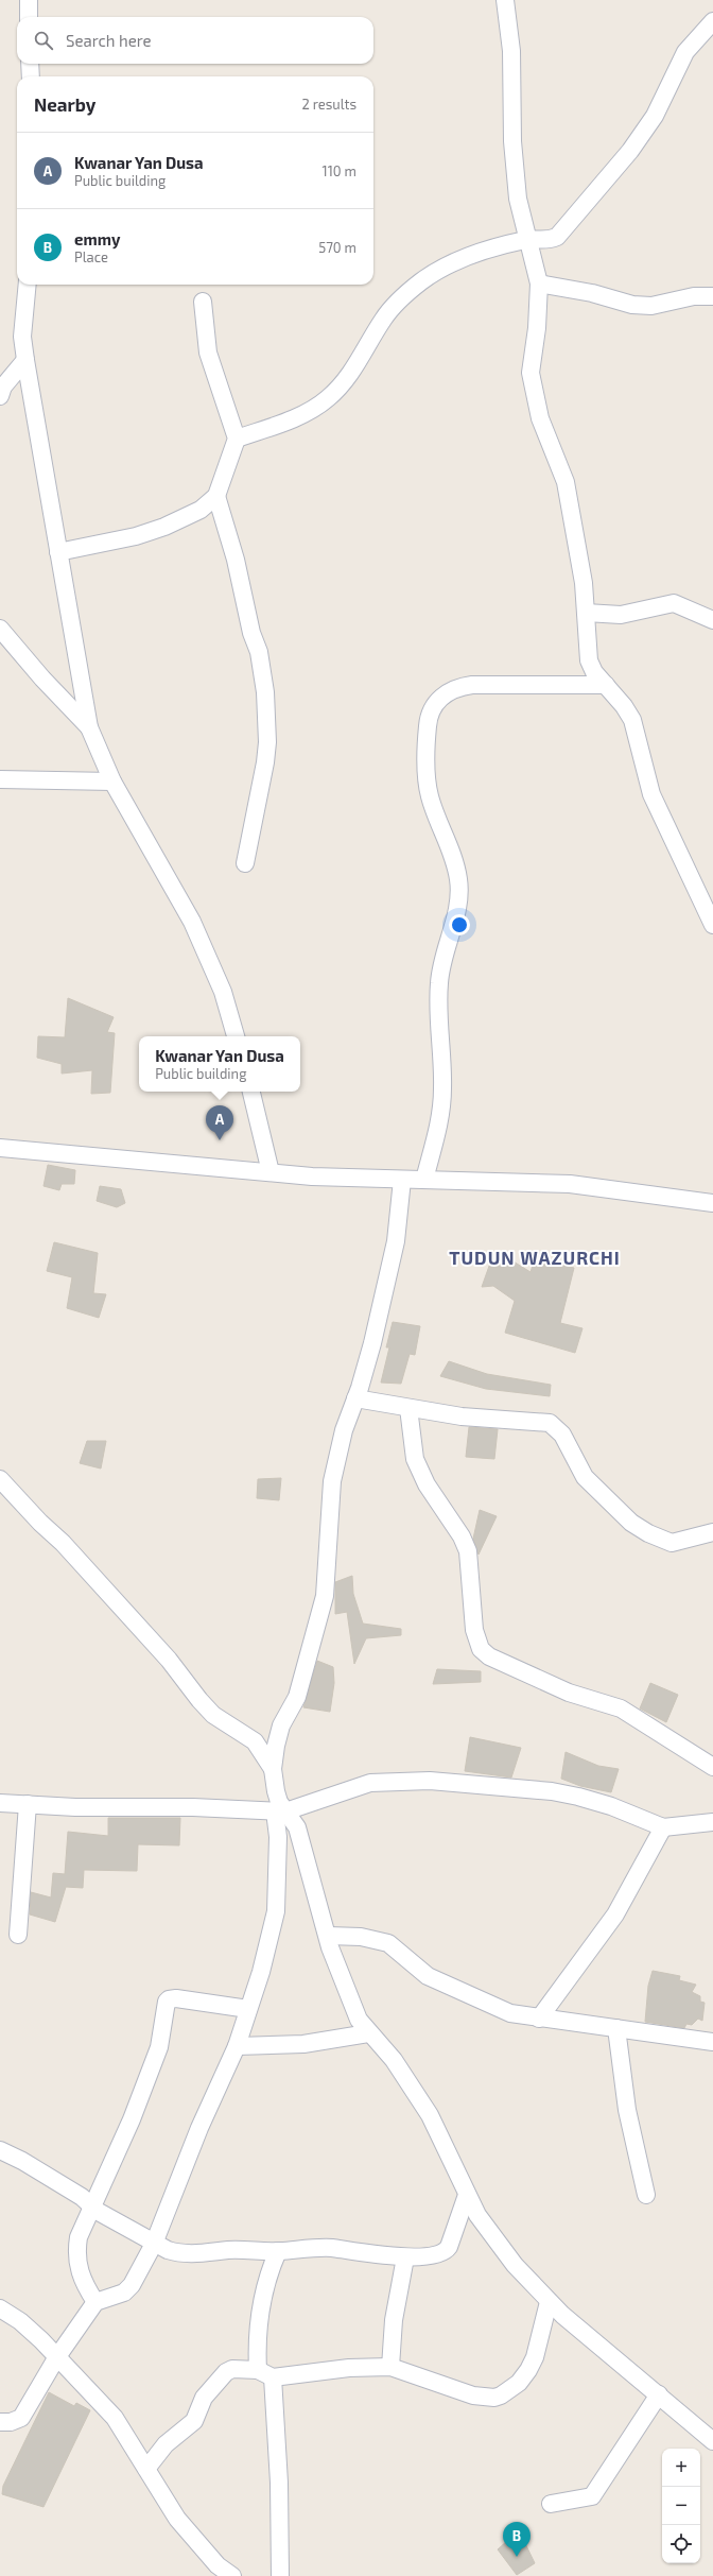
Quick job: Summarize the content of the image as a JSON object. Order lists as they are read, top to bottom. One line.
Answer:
{"districts":["TUDUN WAZURCHI"],"page":{"search":"Search here","heading":["Nearby","2 results"],"list":[{"mark":"A","name":"Kwanar Yan Dusa","note":"Public building","value":"110 m"},{"mark":"B","name":"emmy","note":"Place","value":"570 m"}],"popup":["Kwanar Yan Dusa","Public building"],"pins":["A","B"],"map_buttons":["+","−"]}}
